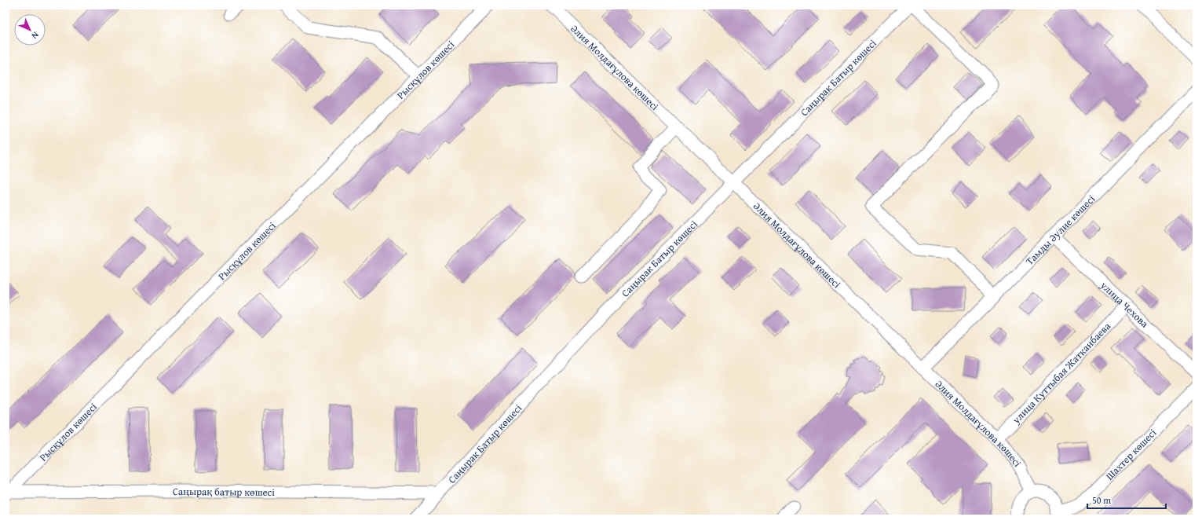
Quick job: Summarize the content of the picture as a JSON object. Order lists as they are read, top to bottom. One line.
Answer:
{"streets":{"street":["Әлия Молдағұлова көшесі","Рысқұлов көшесі","Саңырак Батыр көшесі","Тамды Әулие көшесі","улица Чехова","улица Куттыбая Жатканбаева","Шахтер көшесі","Саңырақ батыр көшесі"]},"crossings":[["Әлия Молдағұлова көшесі","Саңырак Батыр көшесі"],["Әлия Молдағұлова көшесі","Тамды Әулие көшесі"],["Әлия Молдағұлова көшесі","улица Куттыбая Жатканбаева"],["Рысқұлов көшесі","Саңырақ батыр көшесі"],["Саңырак Батыр көшесі","Саңырақ батыр көшесі"],["Тамды Әулие көшесі","улица Чехова"],["улица Чехова","улица Куттыбая Жатканбаева"]],"scale_bar":"50 m","north":"bottom right"}
